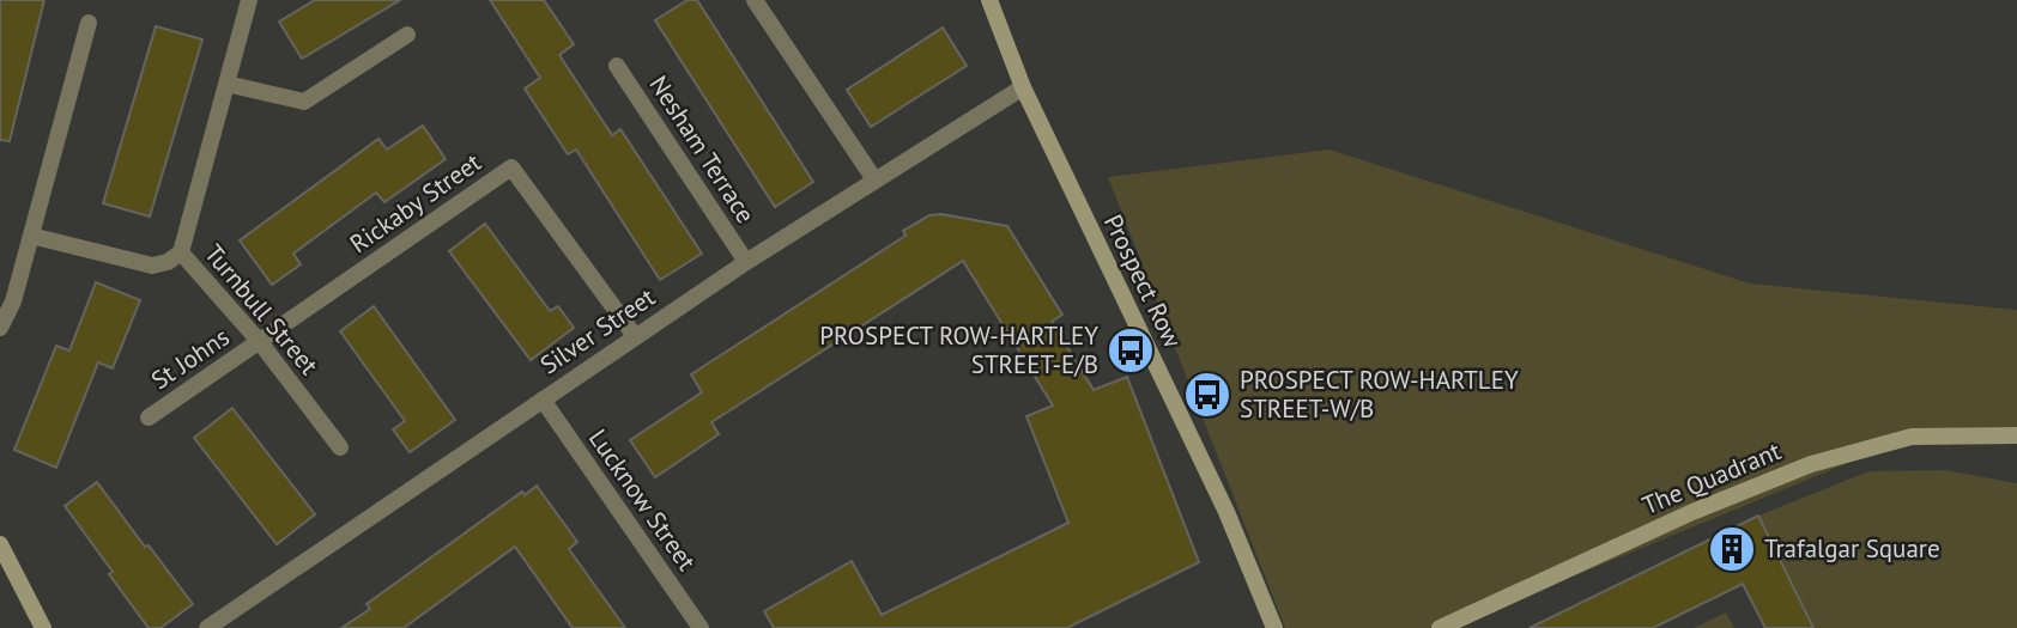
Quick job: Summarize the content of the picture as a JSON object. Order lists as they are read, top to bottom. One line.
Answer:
{"streets":{"street":["Nesham Terrace","Rickaby Street","Prospect Row","Turnbull Street","Silver Street","St Johns","The Quadrant","Lucknow Street"]},"crossings":[["Nesham Terrace","Silver Street"],["Rickaby Street","Turnbull Street"],["Rickaby Street","Silver Street"],["Rickaby Street","St Johns"],["Prospect Row","Silver Street"],["Turnbull Street","St Johns"],["Silver Street","Lucknow Street"]],"places":{"bus stop":["PROSPECT ROW-HARTLEY STREET-E/B","PROSPECT ROW-HARTLEY STREET-W/B"],"building":["Trafalgar Square"]}}
